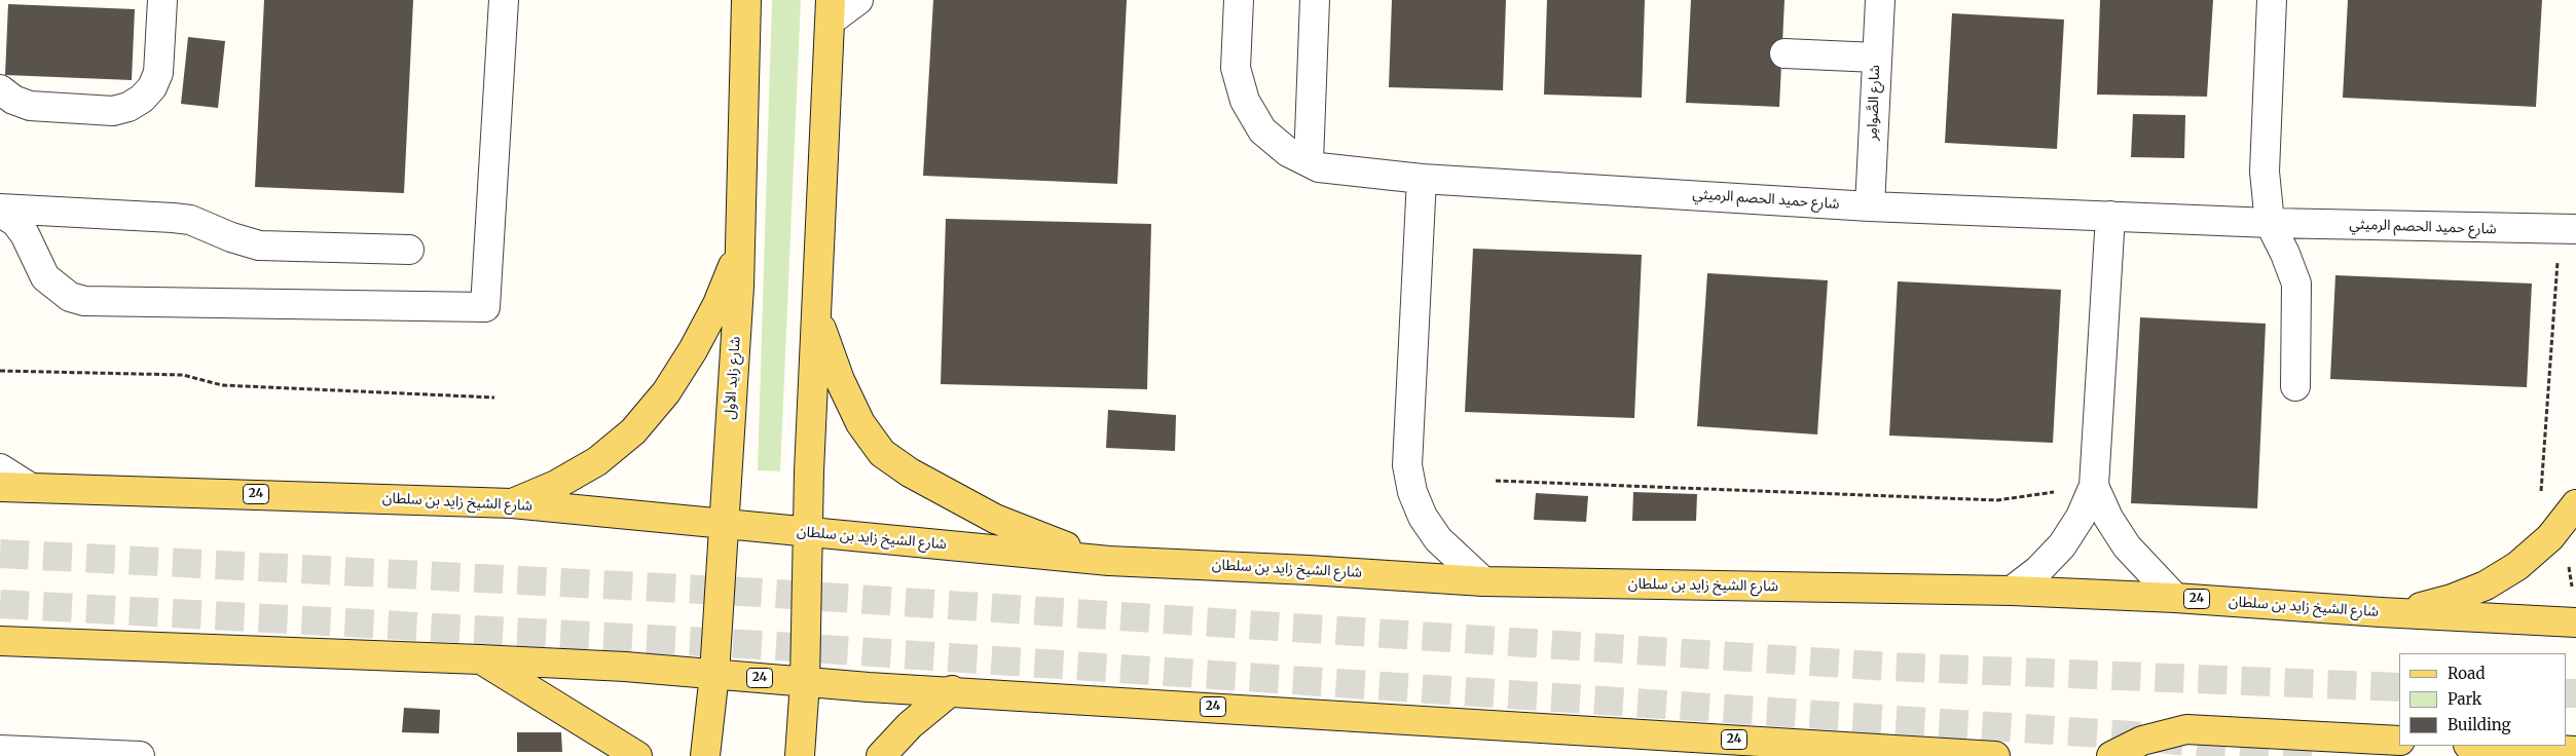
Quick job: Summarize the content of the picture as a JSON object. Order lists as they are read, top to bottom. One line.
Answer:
{"streets":{"main road":["شارع زايد الأول","24","شارع الشيخ زايد بن سلطان"],"street":["شارع الصَّوامِر","شارع حميد الحصم الرميثي"]},"crossings":[["شارع الصَّوامِر","شارع حميد الحصم الرميثي"],["شارع زايد الأول","24"],["شارع زايد الأول","شارع الشيخ زايد بن سلطان"]],"legend":["Road","Park","Building"]}
